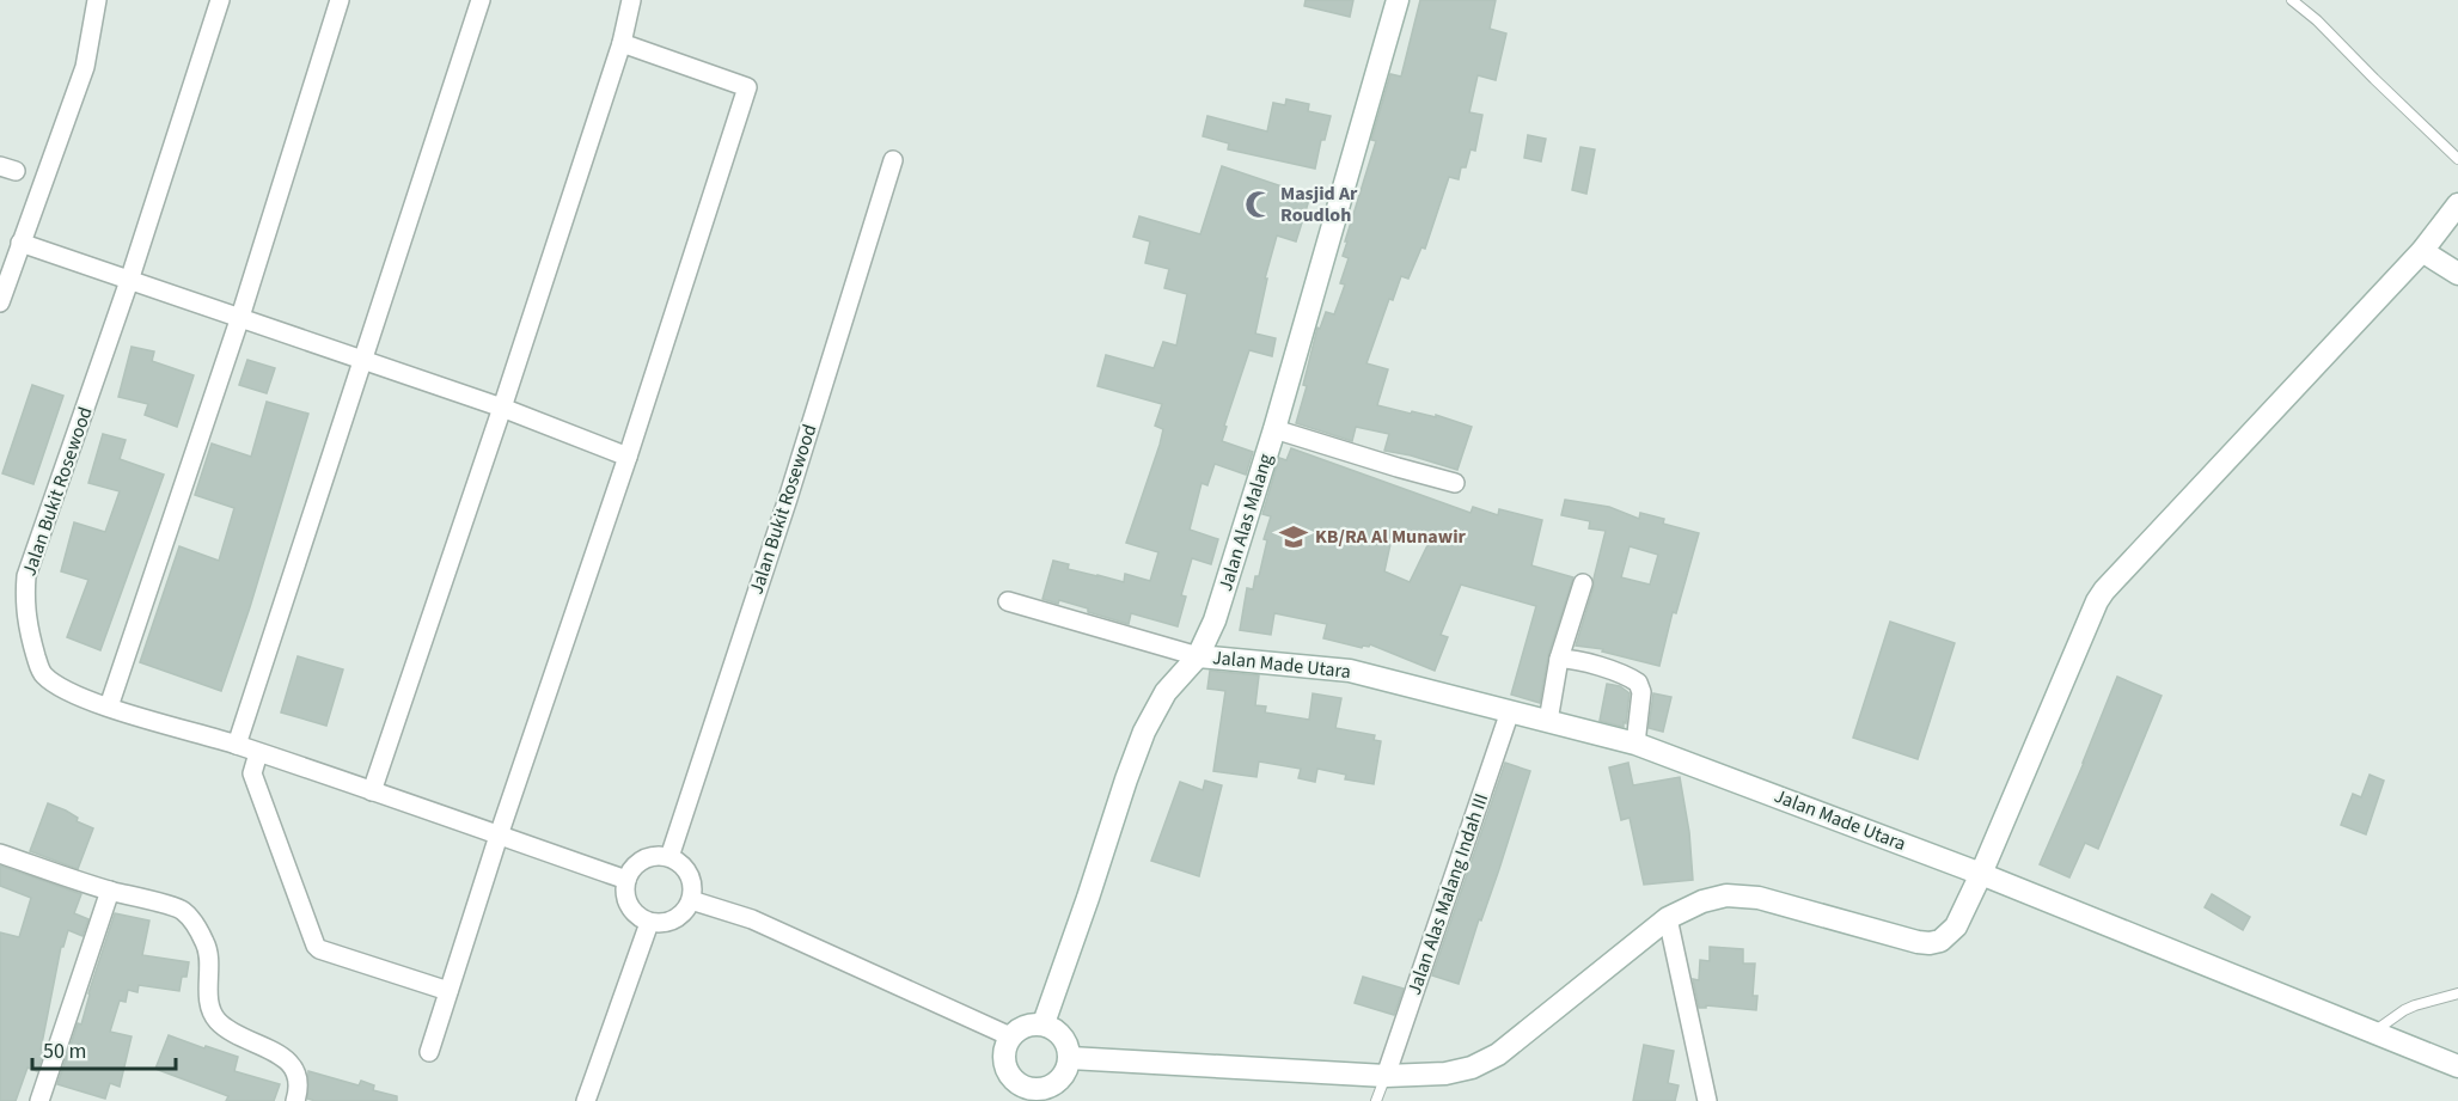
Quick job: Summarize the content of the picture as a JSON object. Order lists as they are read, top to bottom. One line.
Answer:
{"streets":{"main road":["Jalan Alas Malang","Jalan Made Utara"],"street":["Jalan Bukit Rosewood","Jalan Alas Malang Indah III"]},"crossings":[["Jalan Alas Malang","Jalan Made Utara"],["Jalan Made Utara","Jalan Alas Malang Indah III"]],"places":{"mosque":["Masjid Ar Roudloh"],"school or university":["KB/RA Al Munawir"]},"scale_bar":"50 m"}
